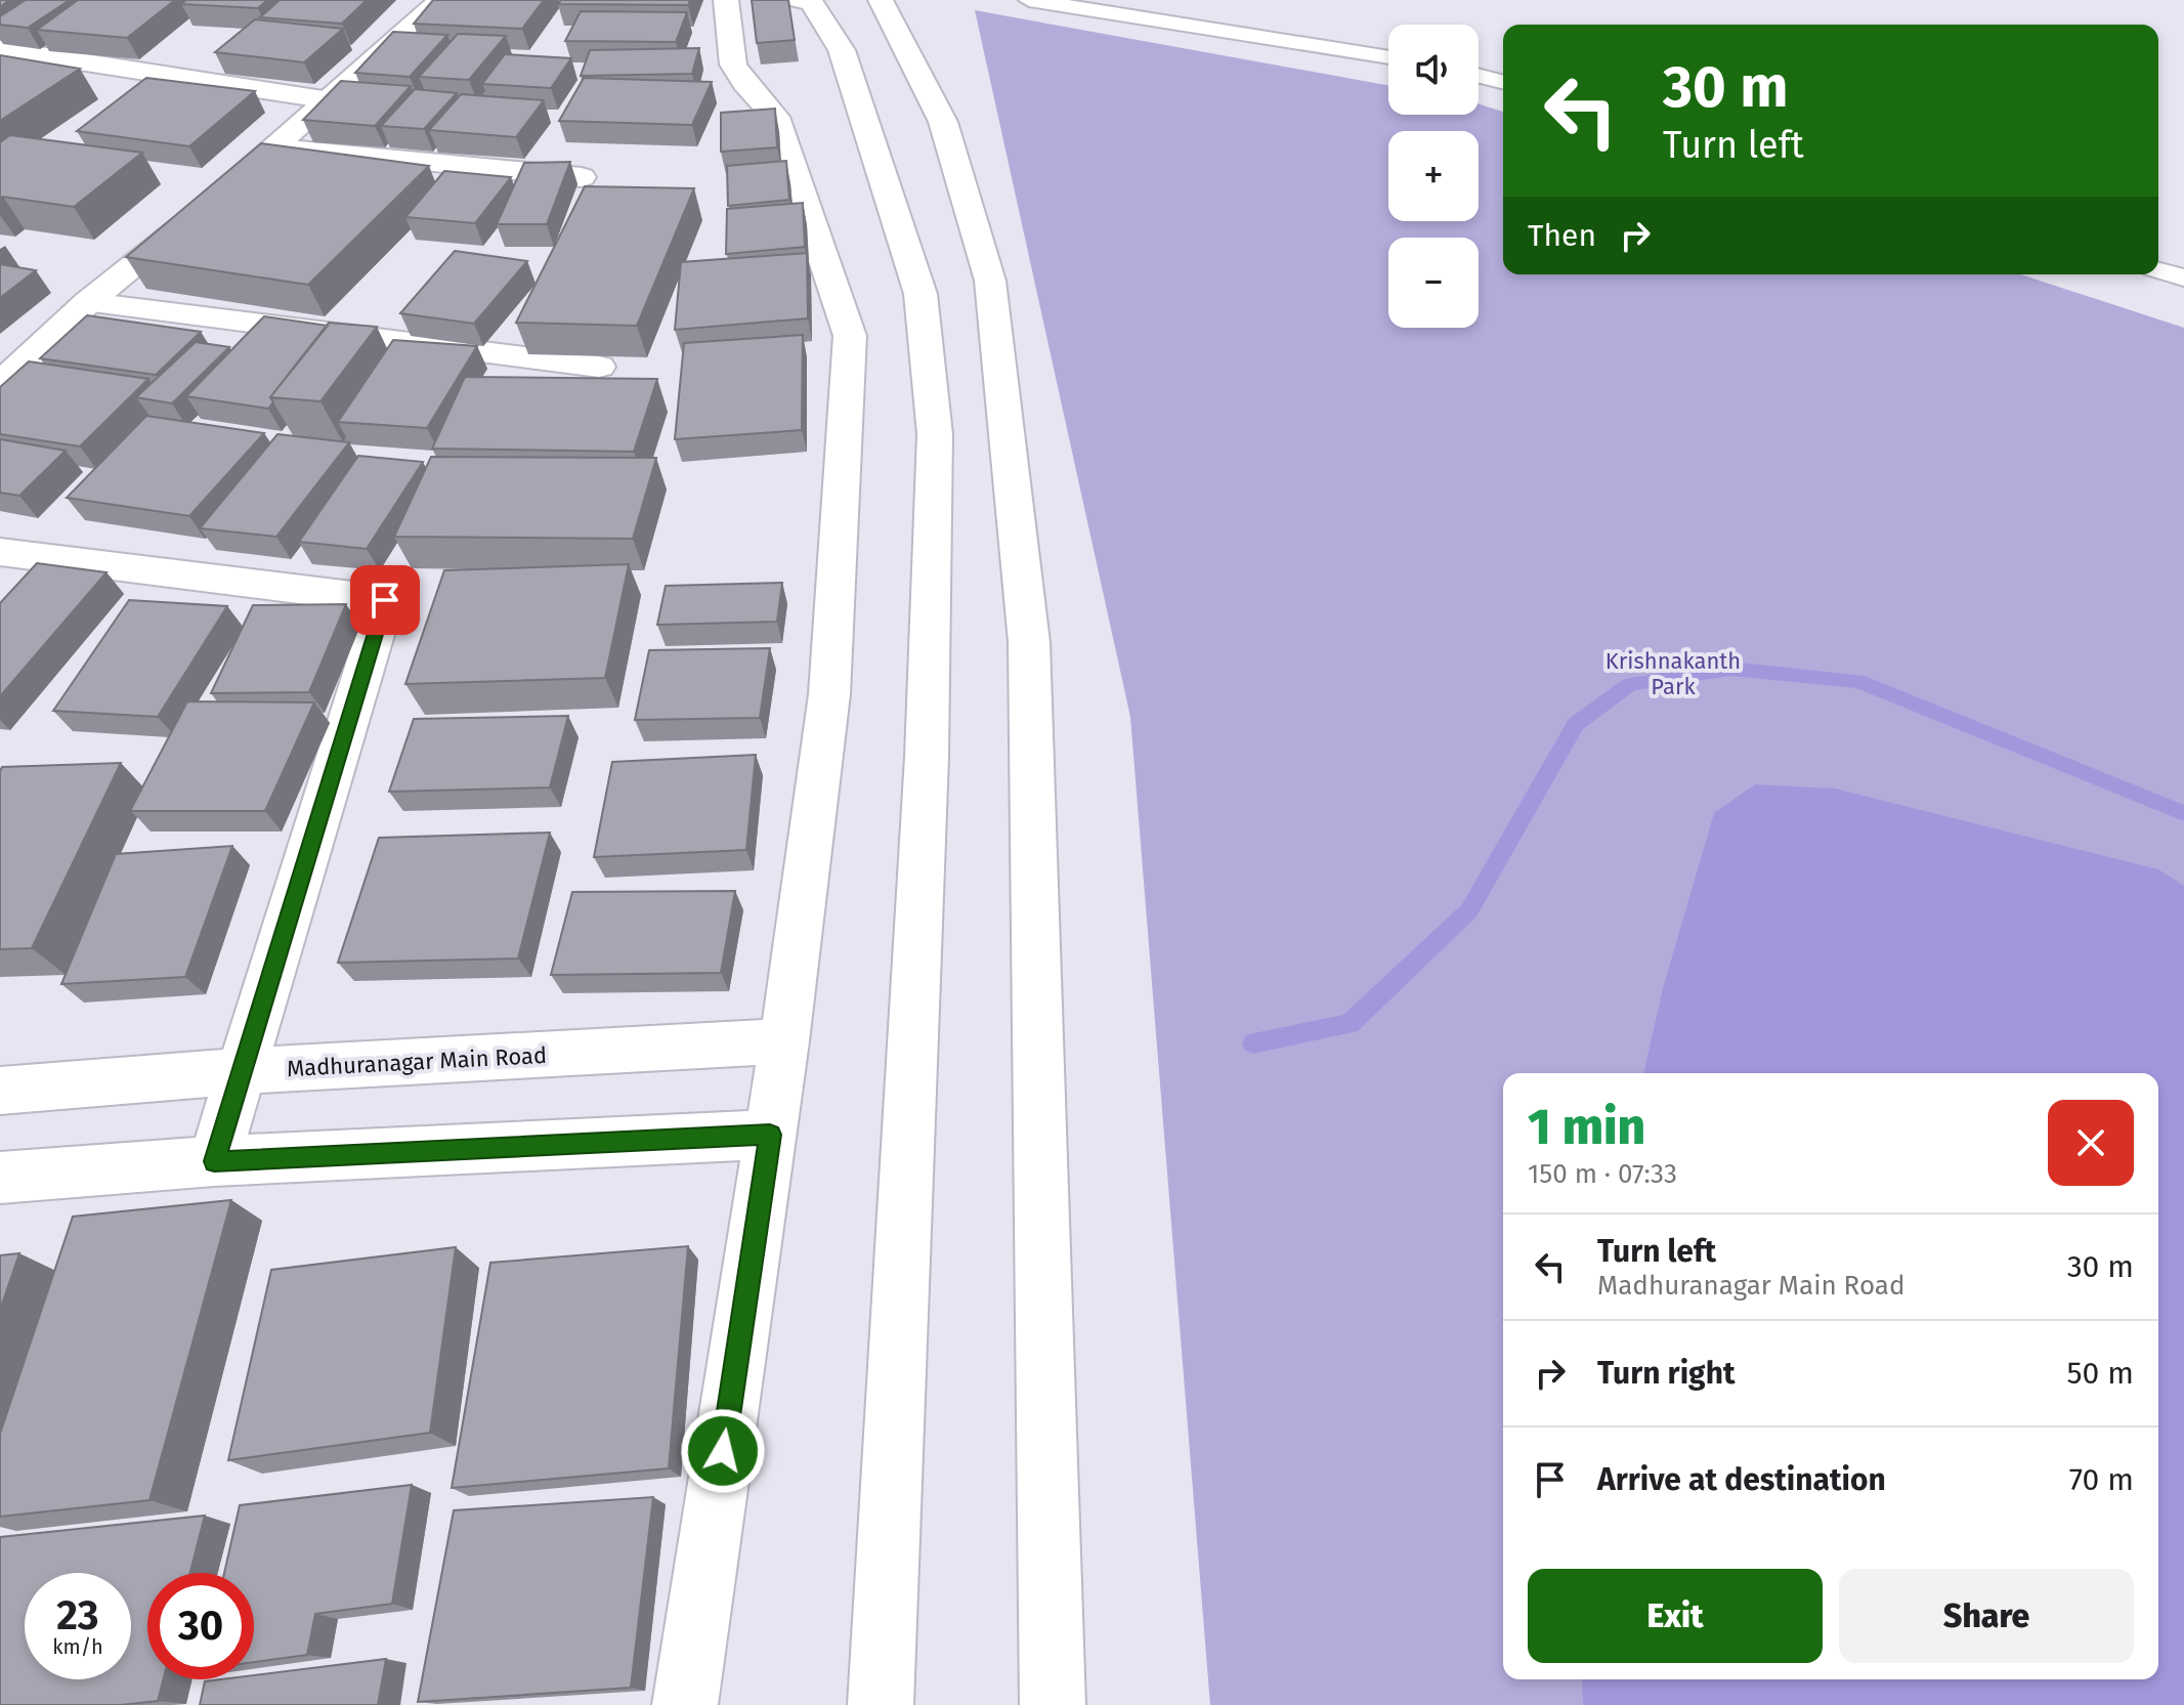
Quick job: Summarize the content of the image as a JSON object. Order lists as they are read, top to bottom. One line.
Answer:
{"streets":{"street":["Madhuranagar Main Road"]},"parks":["Krishnakanth Park"],"page":{"map_buttons":["+","−"],"turn":["30 m","Turn left"],"then":"Then","heading":["1 min","150 m · 07:33"],"list":[{"name":"Turn left","note":"Madhuranagar Main Road","value":"30 m"},{"name":"Turn right","value":"50 m"},{"name":"Arrive at destination","value":"70 m"}],"buttons":["Exit","Share"],"speed":"23 km/h","limit":"30"}}
